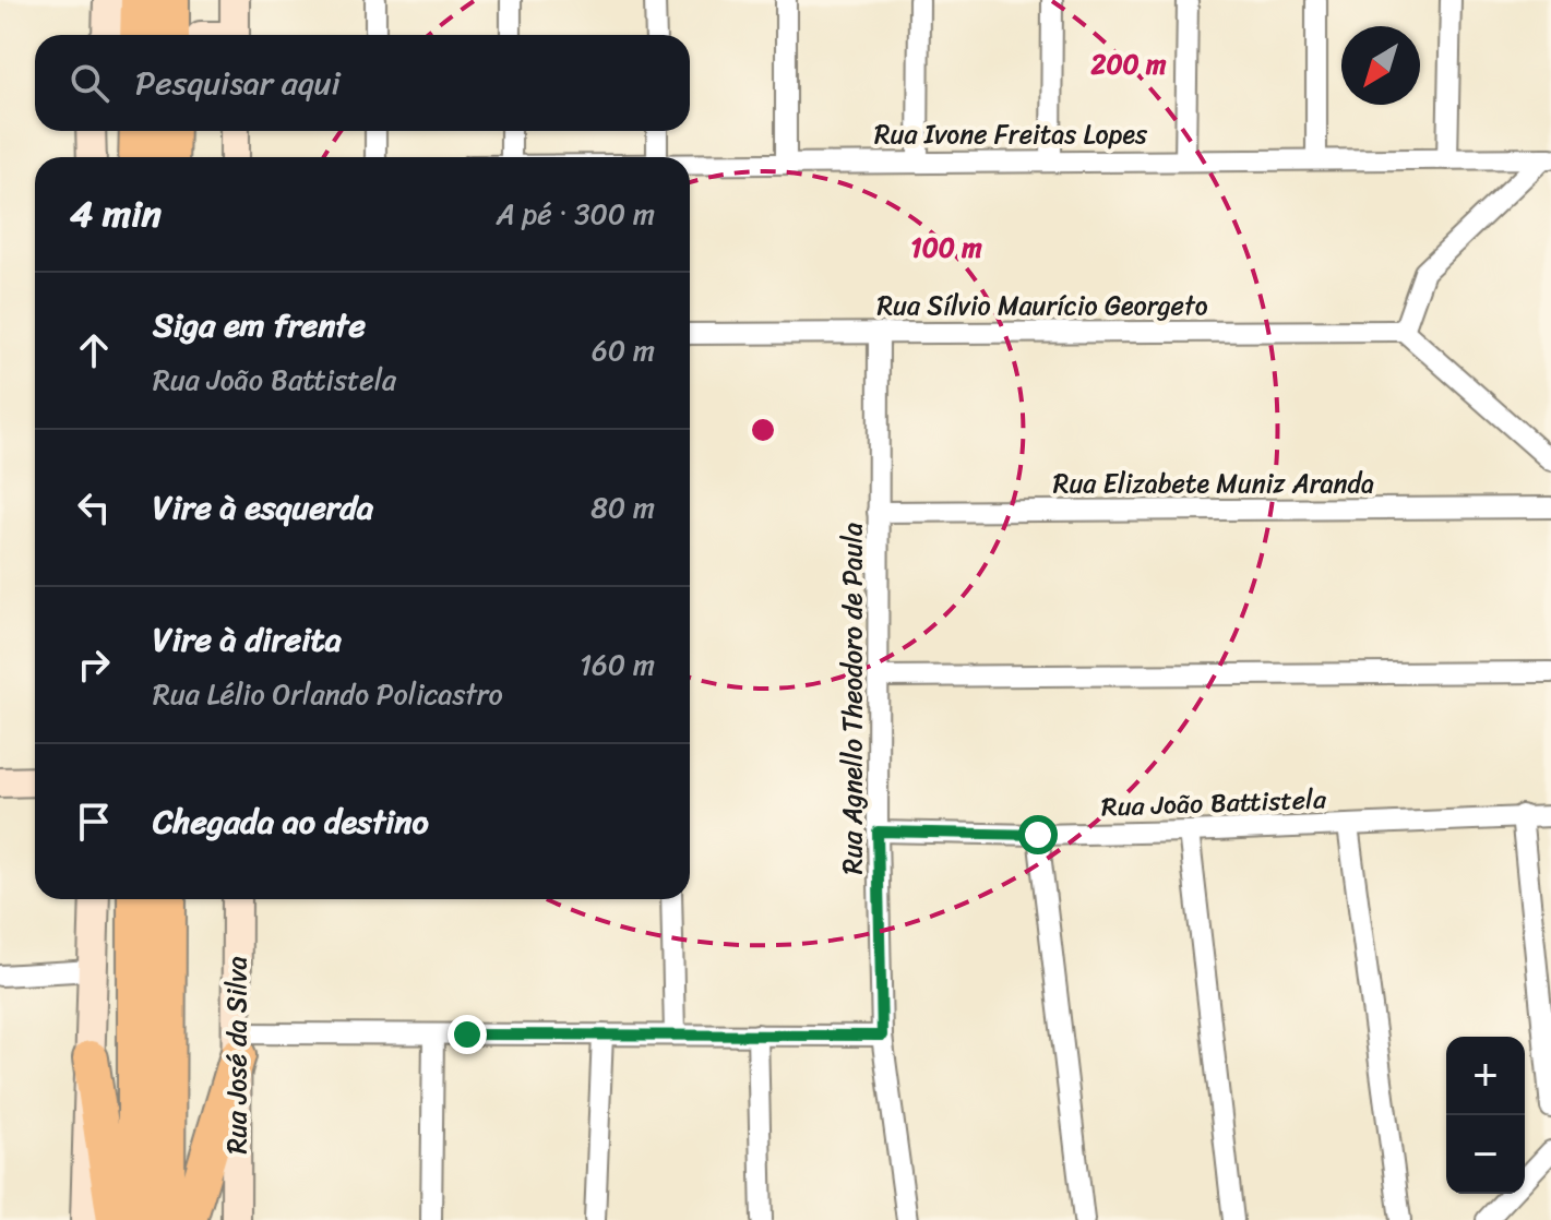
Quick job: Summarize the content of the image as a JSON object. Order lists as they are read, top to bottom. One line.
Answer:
{"streets":{"street":["Rua Ivone Freitas Lopes","Rua Sílvio Maurício Georgeto","Rua Elizabete Muniz Aranda","Rua Agnello Theodoro de Paula","Rua João Battistela","Rua José da Silva"]},"crossings":[["Rua Sílvio Maurício Georgeto","Rua Agnello Theodoro de Paula"],["Rua Elizabete Muniz Aranda","Rua Agnello Theodoro de Paula"],["Rua Agnello Theodoro de Paula","Rua João Battistela"]],"north":"bottom left","page":{"search":"Pesquisar aqui","heading":["4 min","A pé · 300 m"],"list":[["Siga em frente","Rua João Battistela","60 m"],["Vire à esquerda","80 m"],["Vire à direita","Rua Lélio Orlando Policastro","160 m"],"Chegada ao destino"],"map_buttons":["+","−"]},"rings":["200 m","100 m"]}
